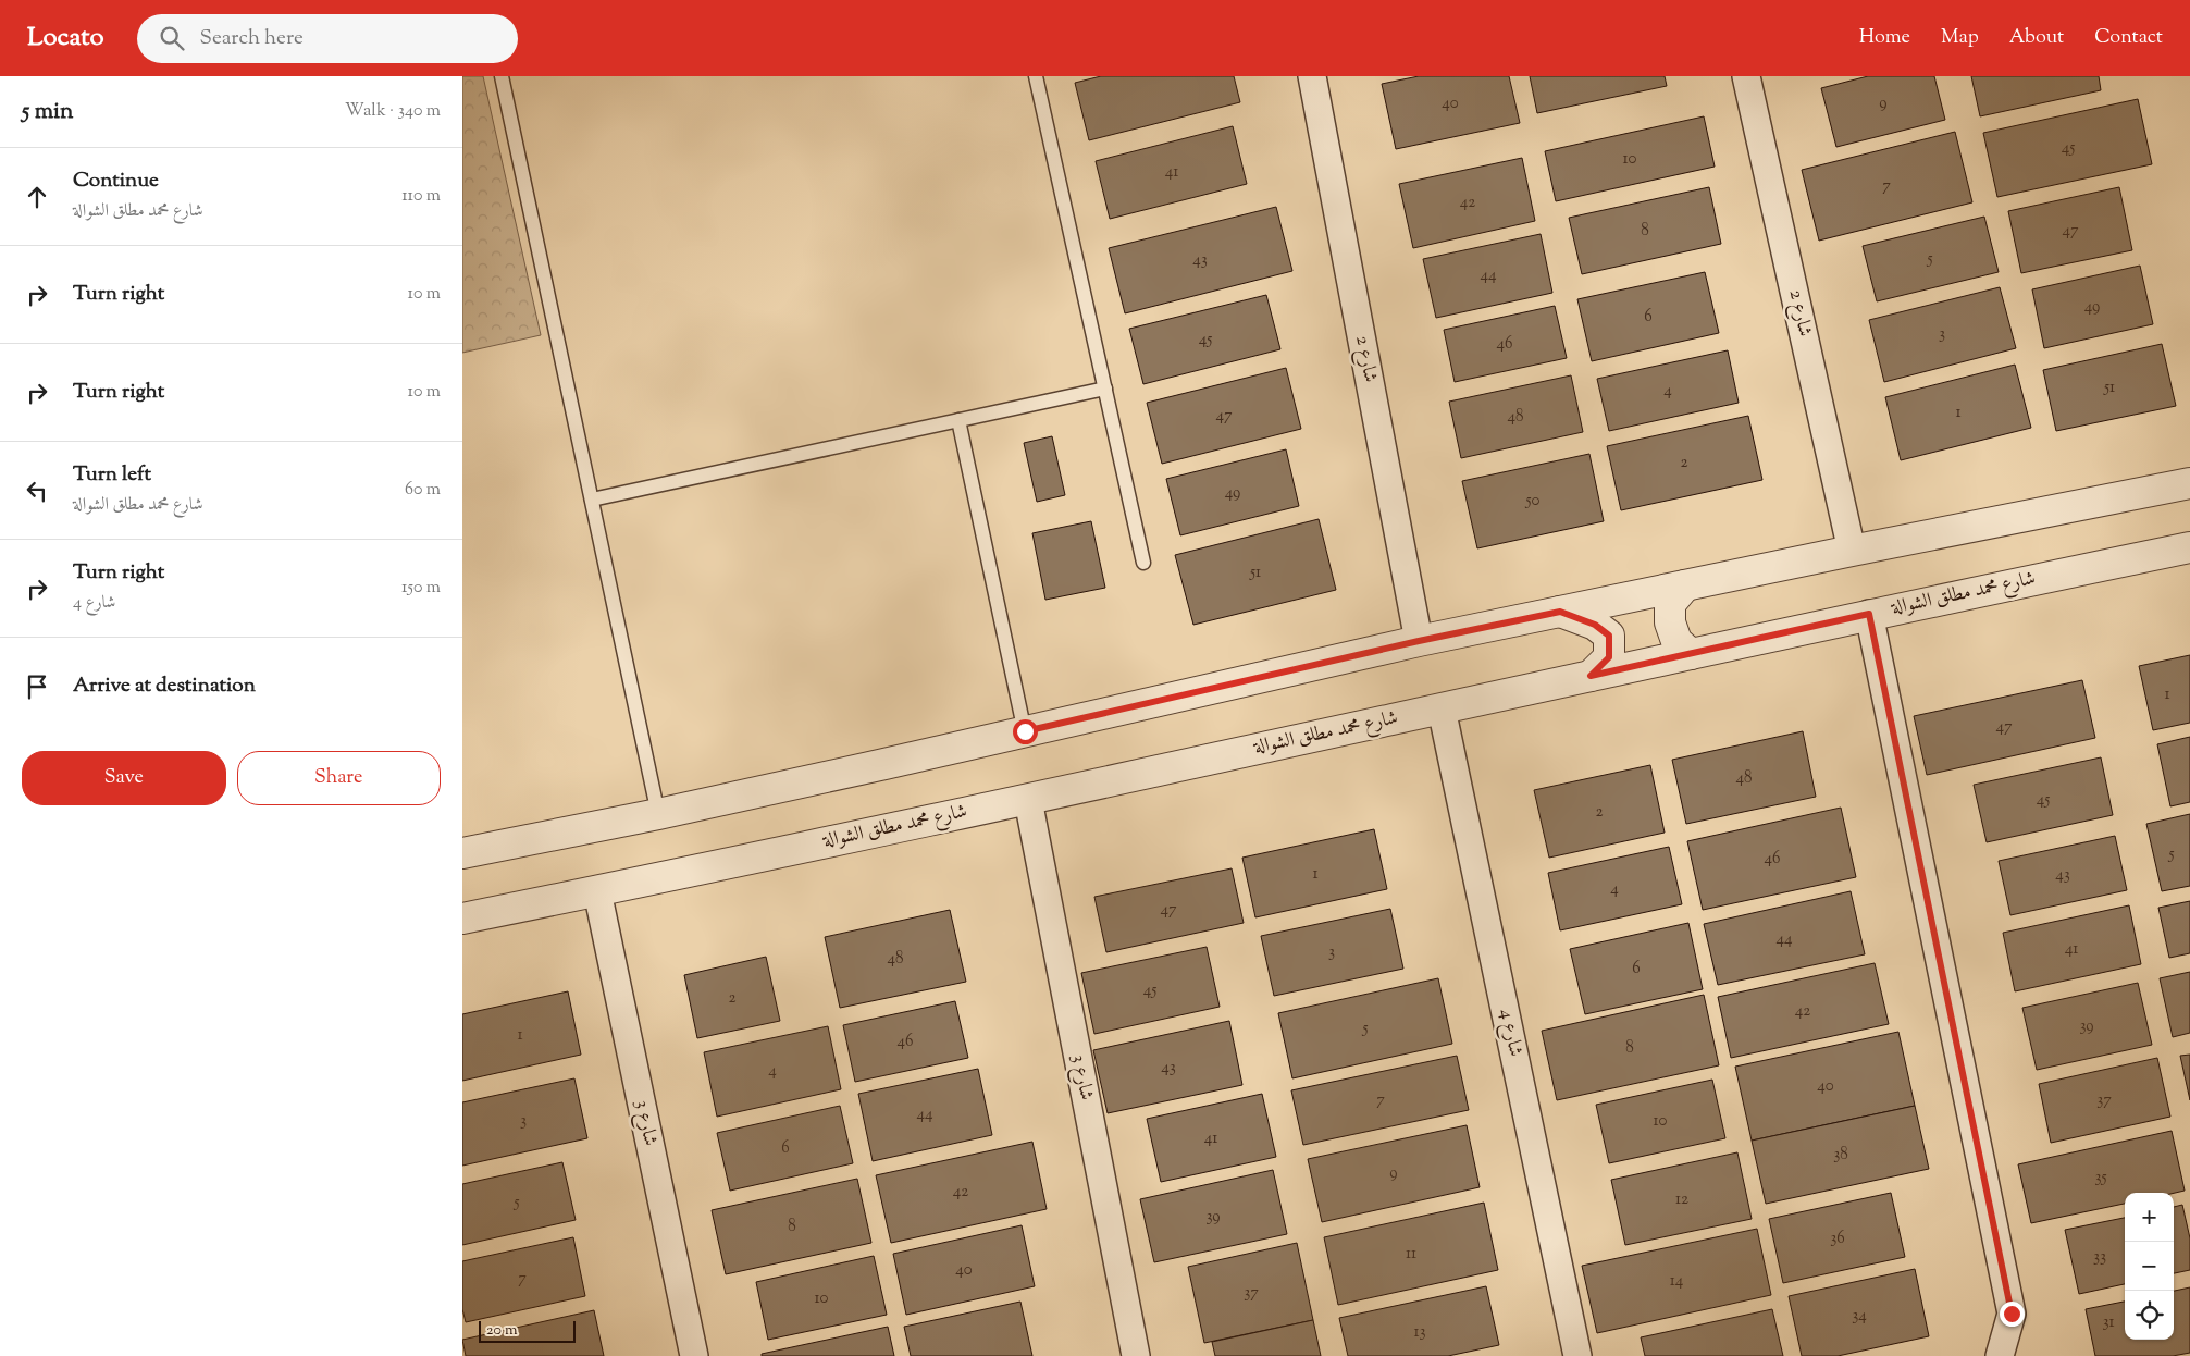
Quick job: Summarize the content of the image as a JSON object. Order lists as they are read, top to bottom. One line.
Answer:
{"streets":{"street":["شارع 2","شارع محمد مطلق الشوالة","شارع 4","شارع 3"]},"crossings":[["شارع محمد مطلق الشوالة","شارع 4"],["شارع محمد مطلق الشوالة","شارع 3"]],"house_numbers":["40","9","45","10","41","7","42","8","47","5","43","44","49","6","3","45","46","51","4","1","47","48","2","49","50","51","1","47","48","45","2","5","46","1","43","4","47","44","41","3","48","6","45","2","42","39","5","1","46","8","43","4","40","7","37","44","3","10","41","6","38","9","35","42","12","5","39","8","36","11","33","40","7","14","37","10","34","31","13"],"scale_bar":"20 m","page":{"header":"Locato","search":"Search here","nav":["Home","Map","About","Contact"],"heading":["5 min","Walk · 340 m"],"list":[["Continue","شارع محمد مطلق الشوالة","110 m"],["Turn right","10 m"],["Turn right","10 m"],["Turn left","شارع محمد مطلق الشوالة","60 m"],["Turn right","شارع 4","150 m"],"Arrive at destination"],"buttons":["Save","Share"],"map_buttons":["+","−"],"scale":"20 m"}}
